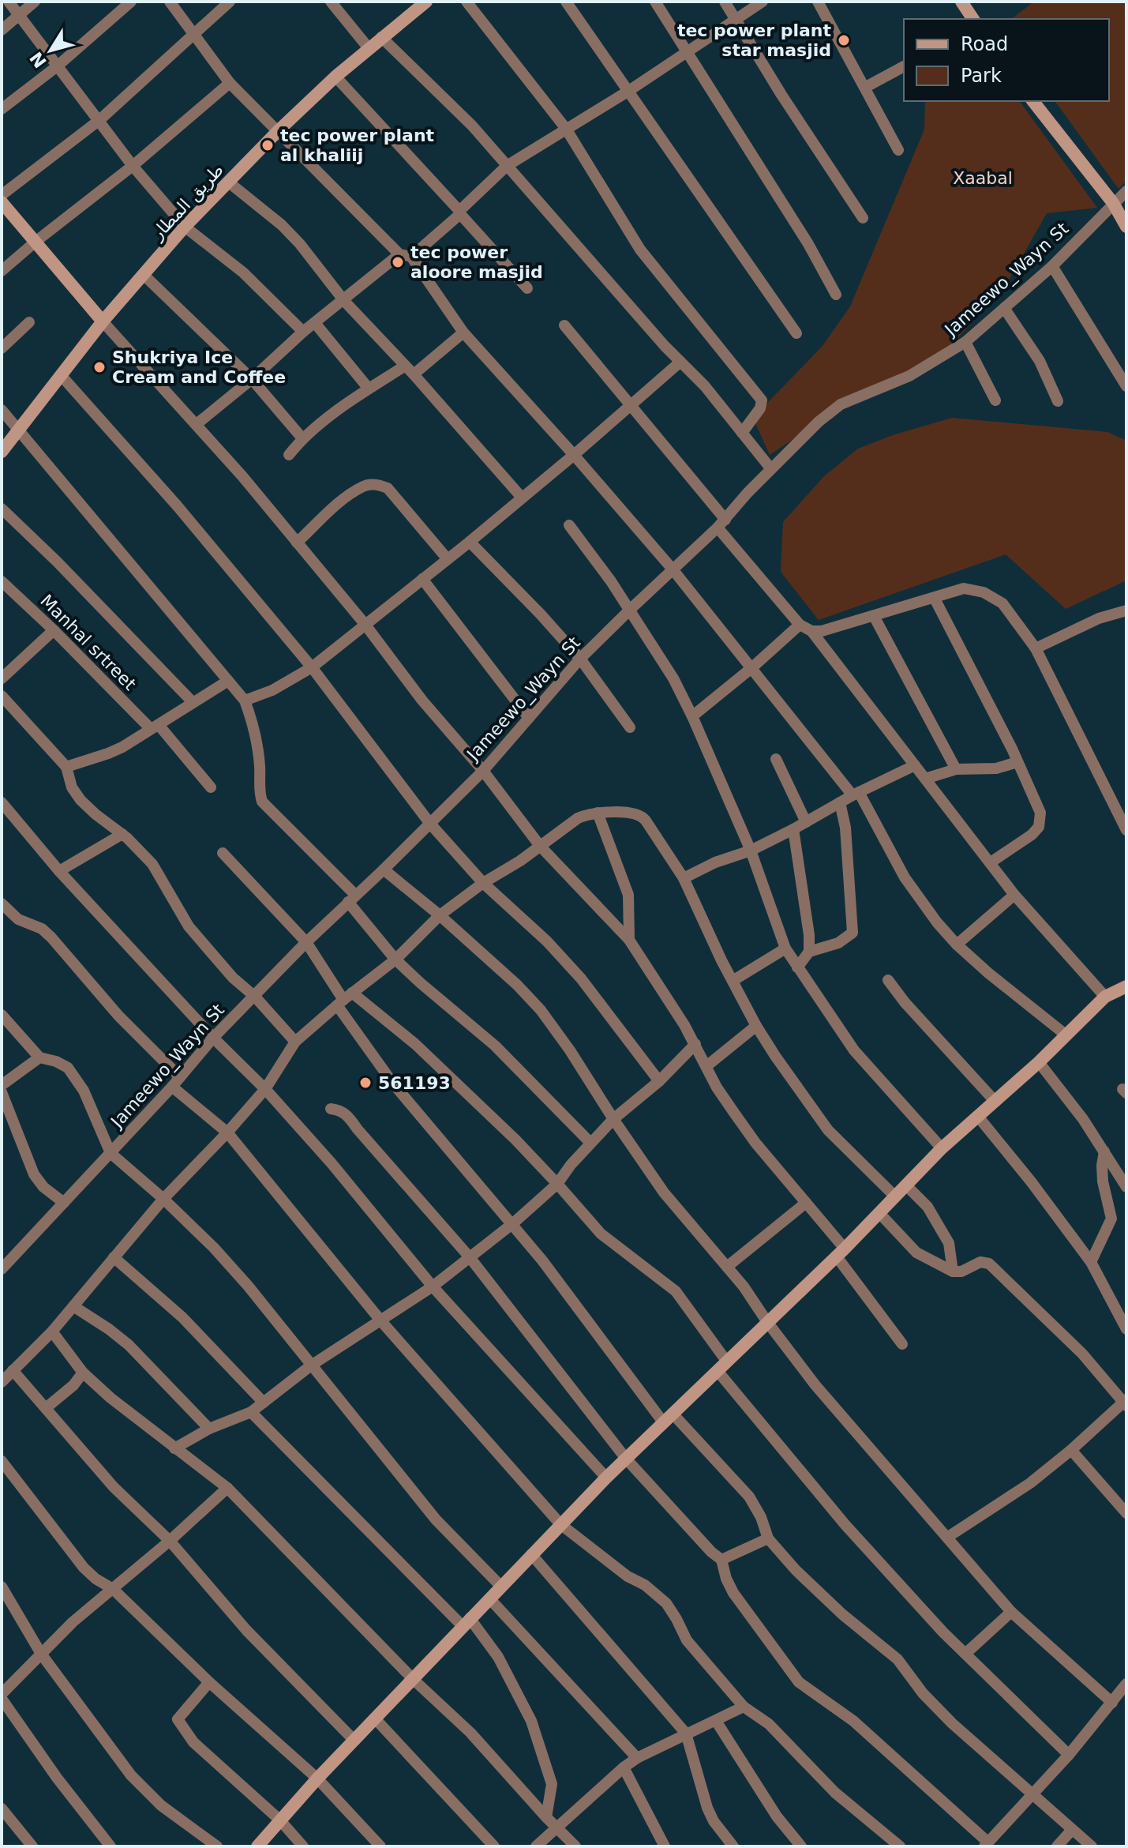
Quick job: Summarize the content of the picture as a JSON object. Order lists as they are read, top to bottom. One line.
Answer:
{"streets":{"street":["طريق المطار","Jameewo_Wayn St","Manhal srtreet"]},"parks":["Xaabal"],"places":["tec power plant star masjid","tec power plant al khaliij","tec power aloore masjid","Shukriya Ice Cream and Coffee","561193"],"legend":["Road","Park"],"north":"bottom left"}
